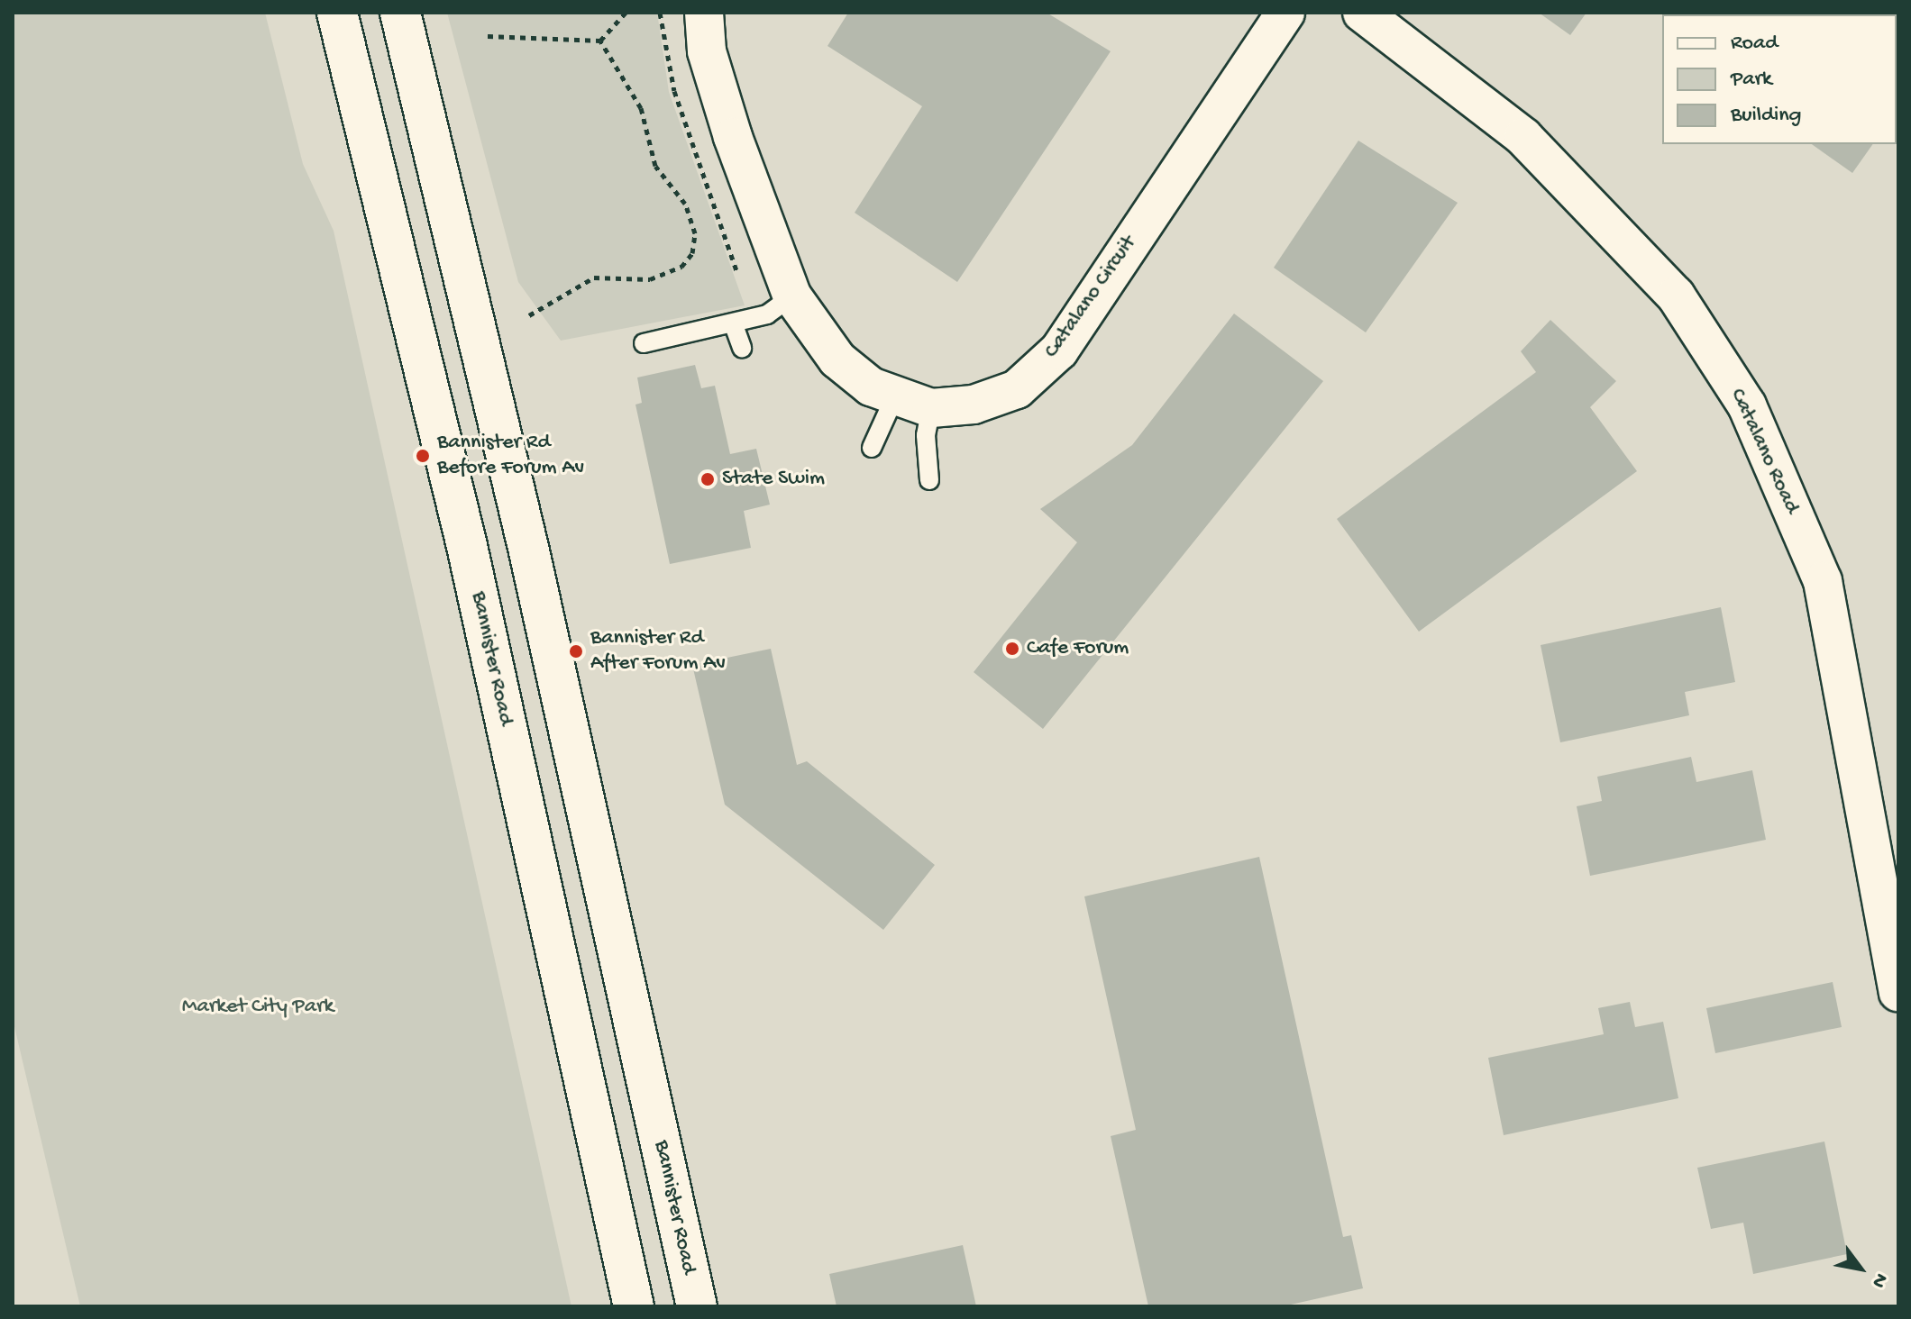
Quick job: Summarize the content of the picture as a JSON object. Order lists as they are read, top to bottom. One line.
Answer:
{"streets":{"main road":["Bannister Road"],"street":["Catalano Circuit","Catalano Road"]},"parks":["Market City Park"],"places":["Bannister Rd Before Forum Av","State Swim","Cafe Forum","Bannister Rd After Forum Av"],"legend":["Road","Park","Building"],"north":"bottom right"}
